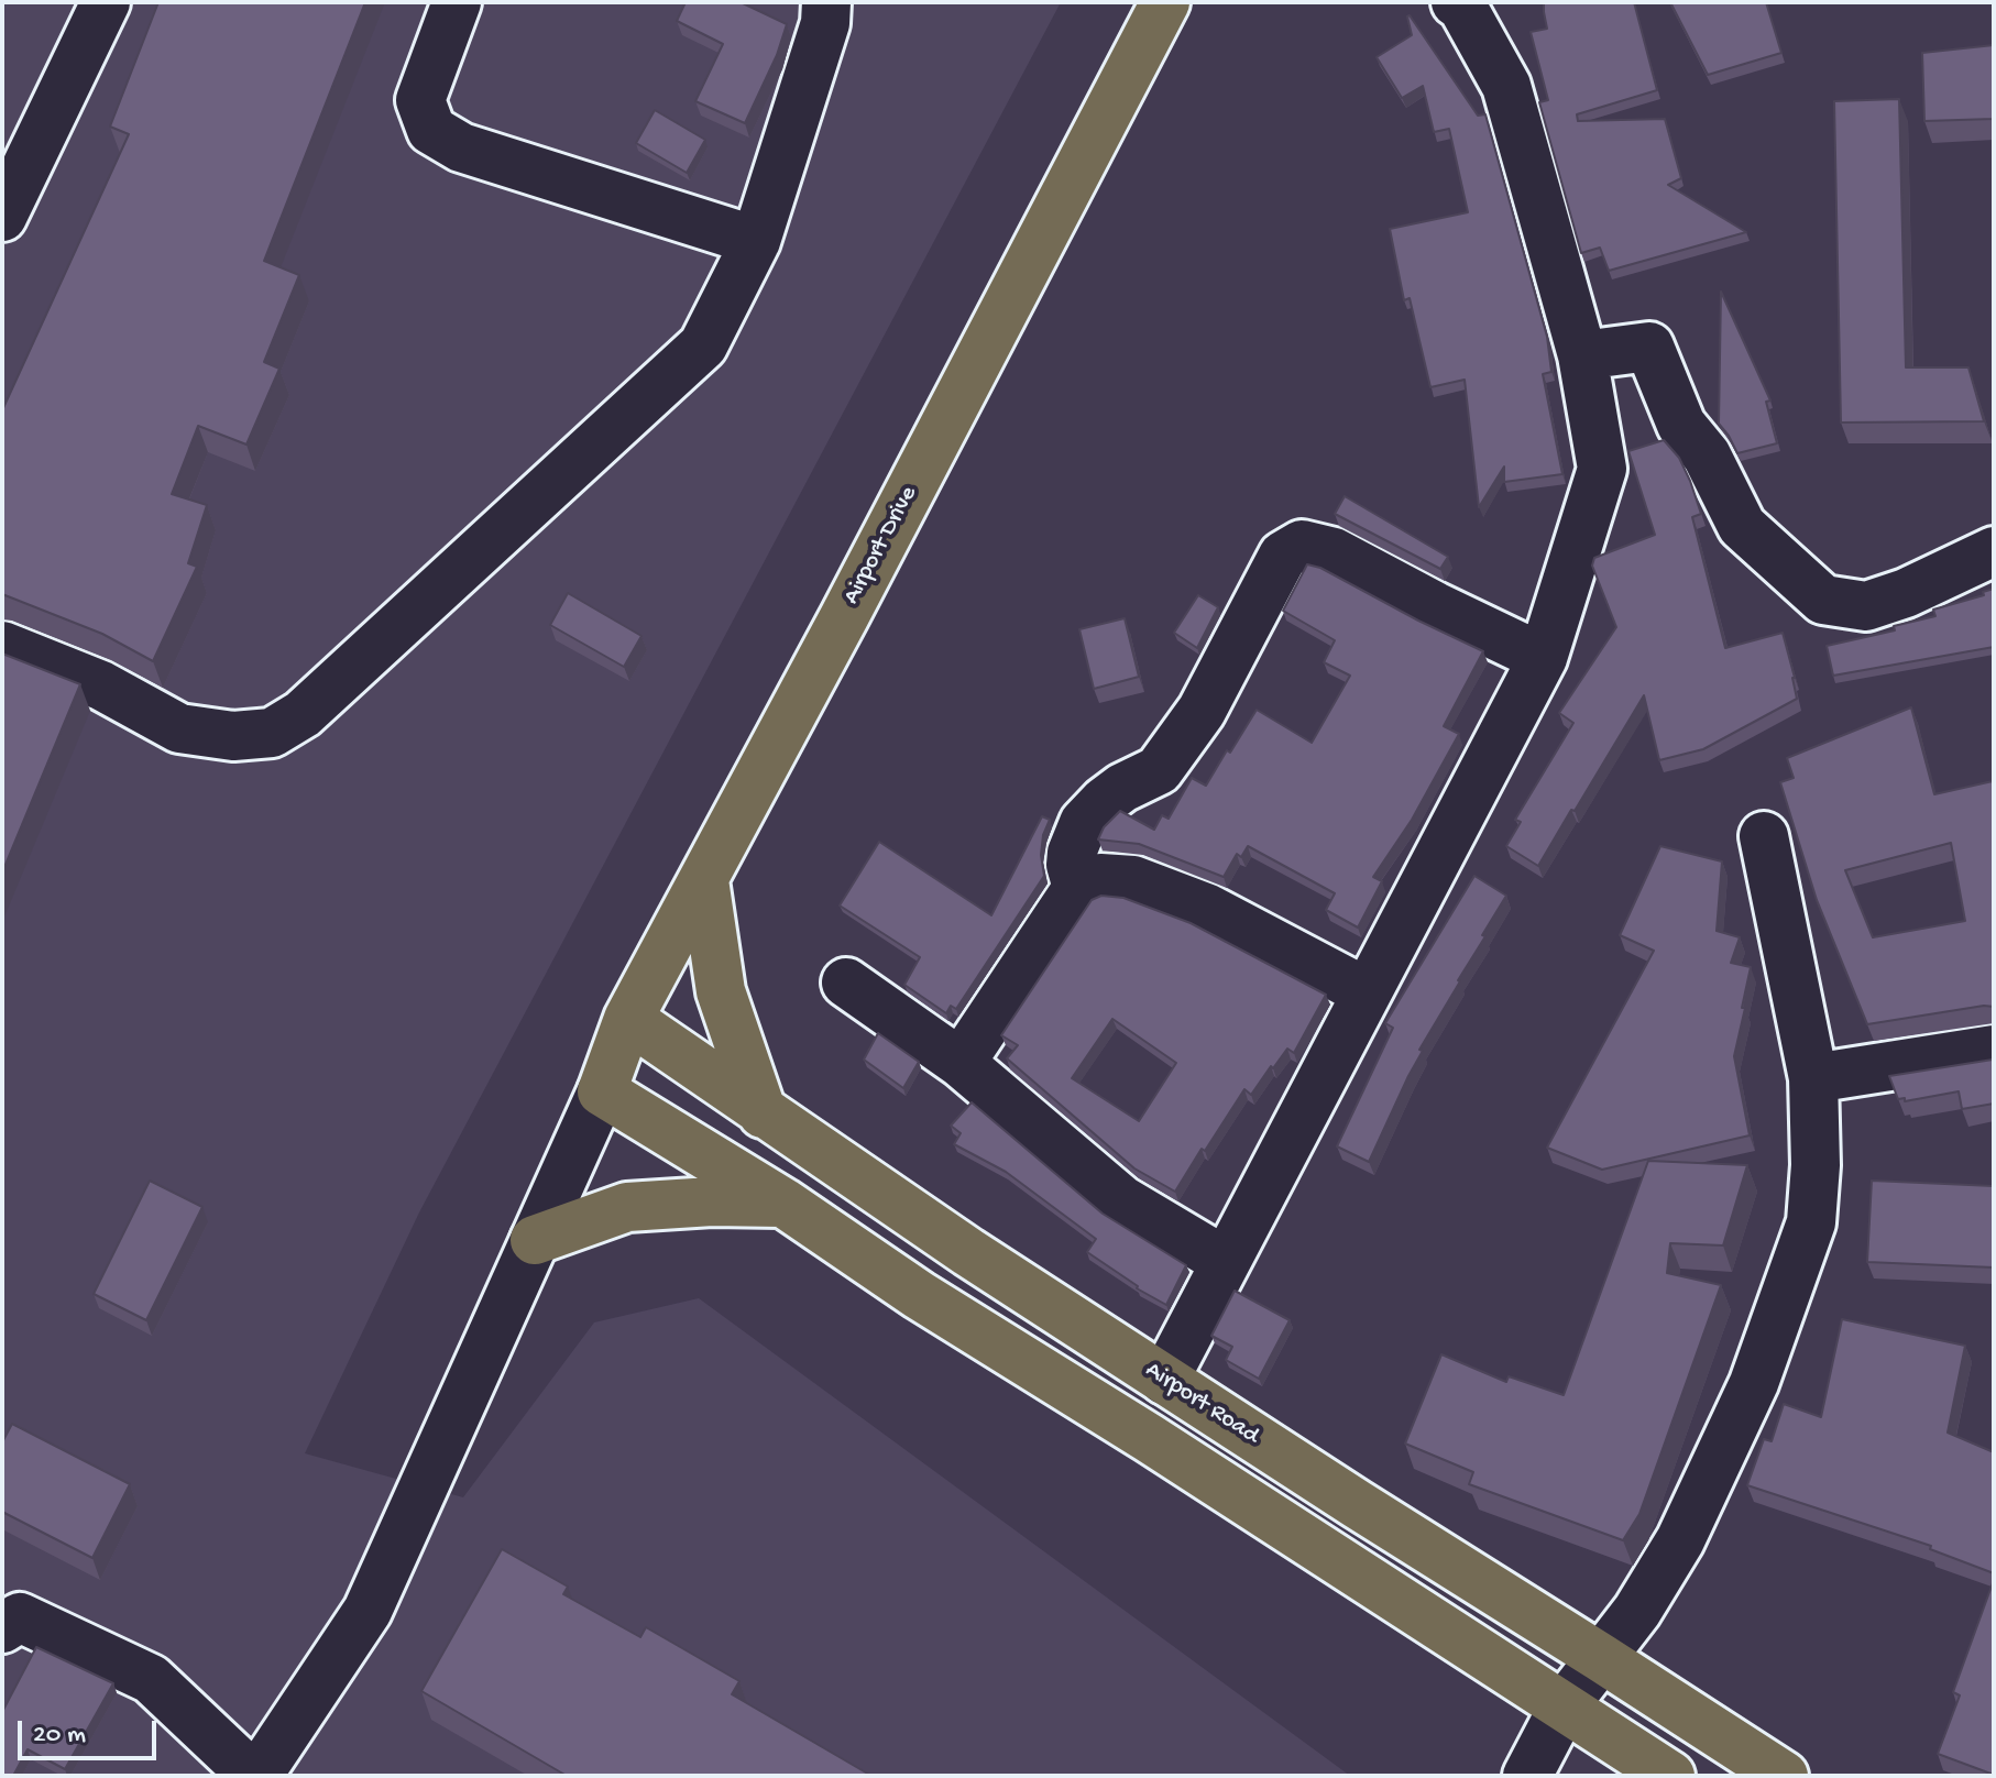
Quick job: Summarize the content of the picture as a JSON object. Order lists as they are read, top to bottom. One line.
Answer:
{"streets":{"main road":["Airport Drive","Airport Road"]},"crossings":[["Airport Drive","Airport Road"]],"scale_bar":"20 m"}
